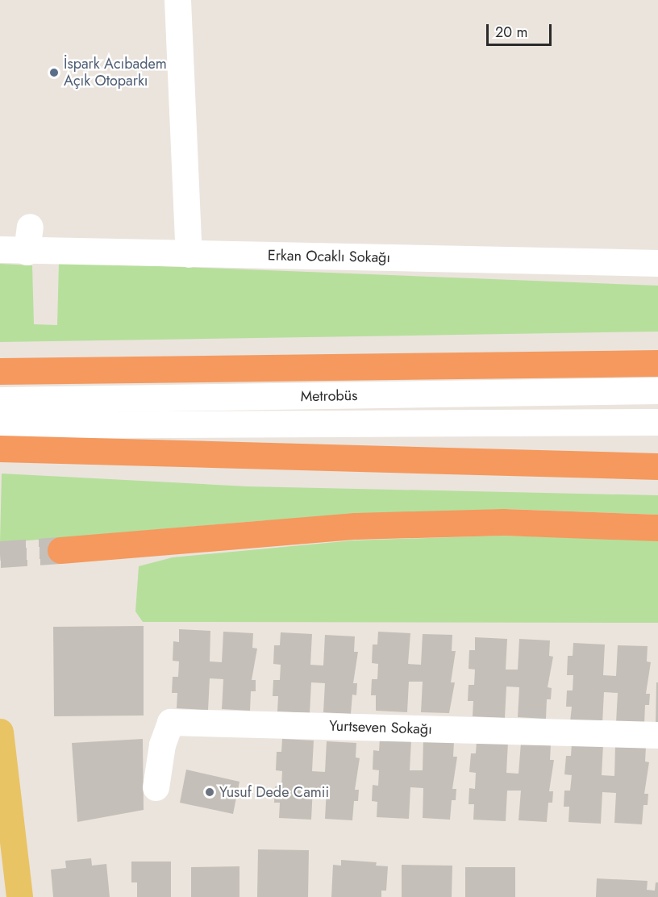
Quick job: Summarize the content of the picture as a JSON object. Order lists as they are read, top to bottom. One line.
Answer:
{"streets":{"street":["Erkan Ocaklı Sokağı","Metrobüs","Yurtseven Sokağı"]},"places":["İspark Acıbadem Açık Otoparkı","Yusuf Dede Camii"],"scale_bar":"20 m"}
